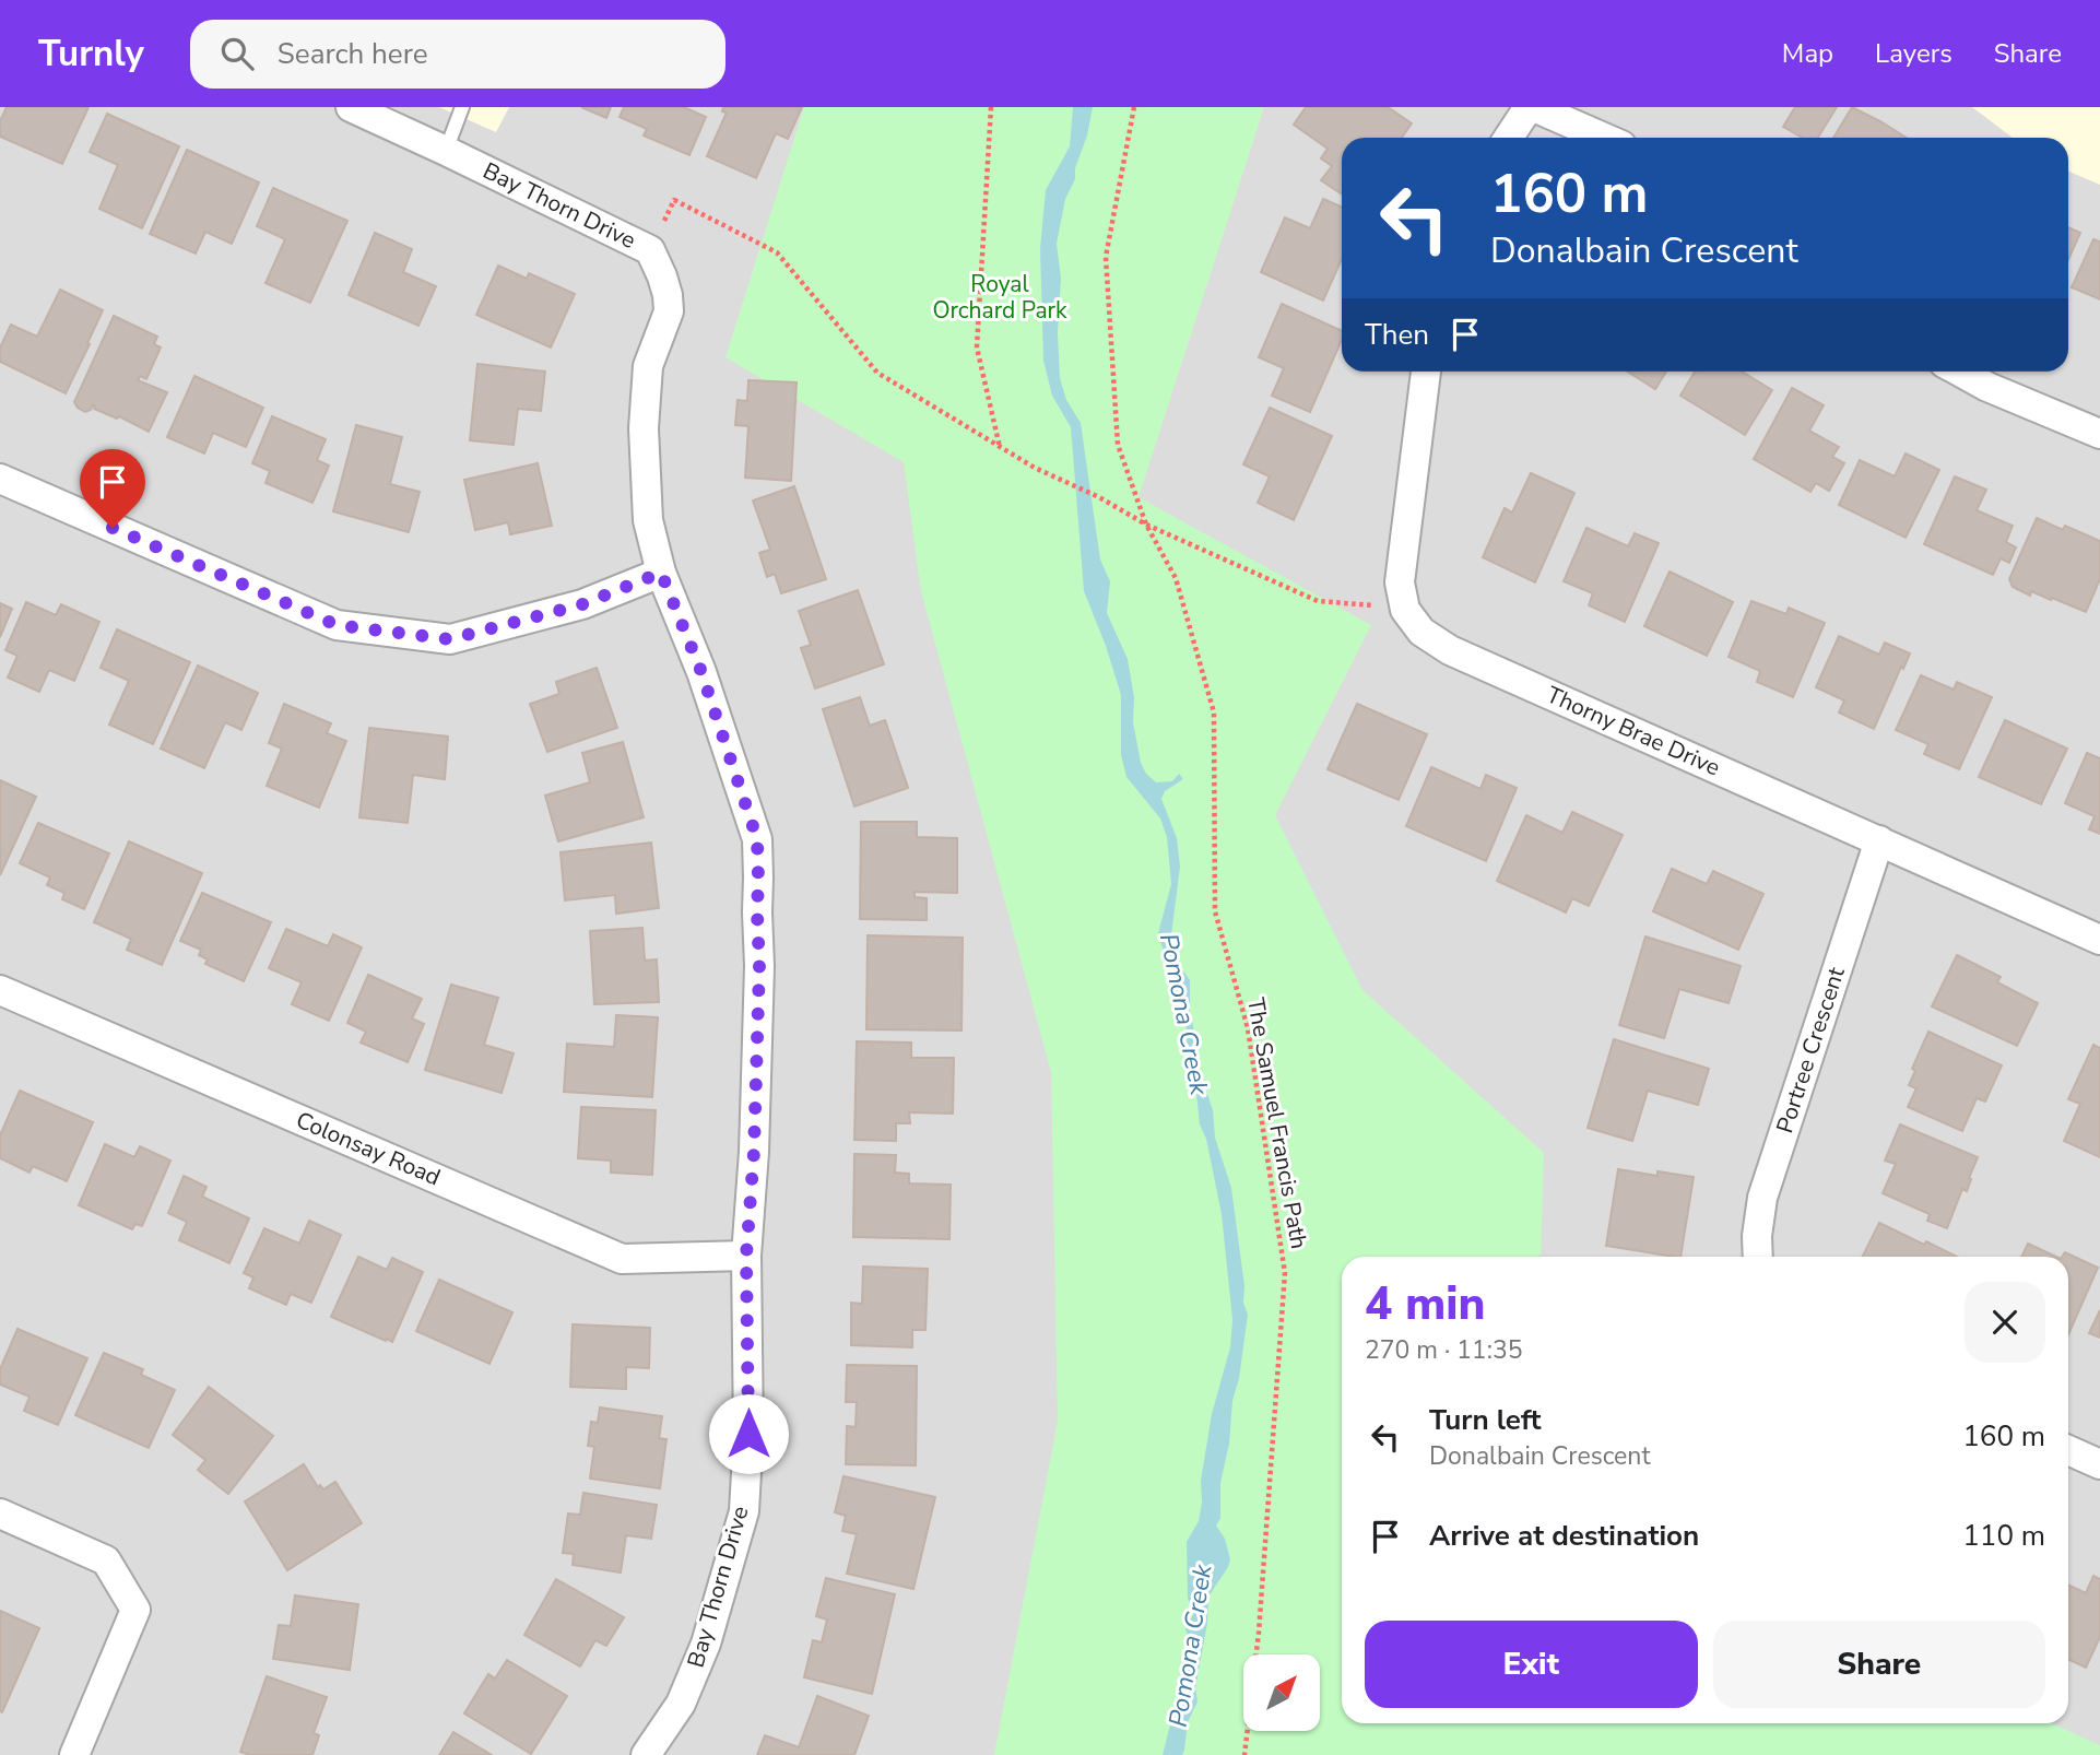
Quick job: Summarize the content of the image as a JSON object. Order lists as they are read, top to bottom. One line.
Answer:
{"streets":{"street":["Bay Thorn Drive","Thorny Brae Drive","Portree Crescent","Colonsay Road"],"path":["The Samuel Francis Path"]},"crossings":[["Bay Thorn Drive","Colonsay Road"],["Thorny Brae Drive","Portree Crescent"]],"water":["Pomona Creek"],"parks":["Royal Orchard Park"],"north":"top right","page":{"header":"Turnly","search":"Search here","nav":["Map","Layers","Share"],"turn":["160 m","Donalbain Crescent"],"then":"Then","heading":["4 min","270 m · 11:35"],"list":[{"name":"Turn left","note":"Donalbain Crescent","value":"160 m"},{"name":"Arrive at destination","value":"110 m"}],"buttons":["Exit","Share"]}}
